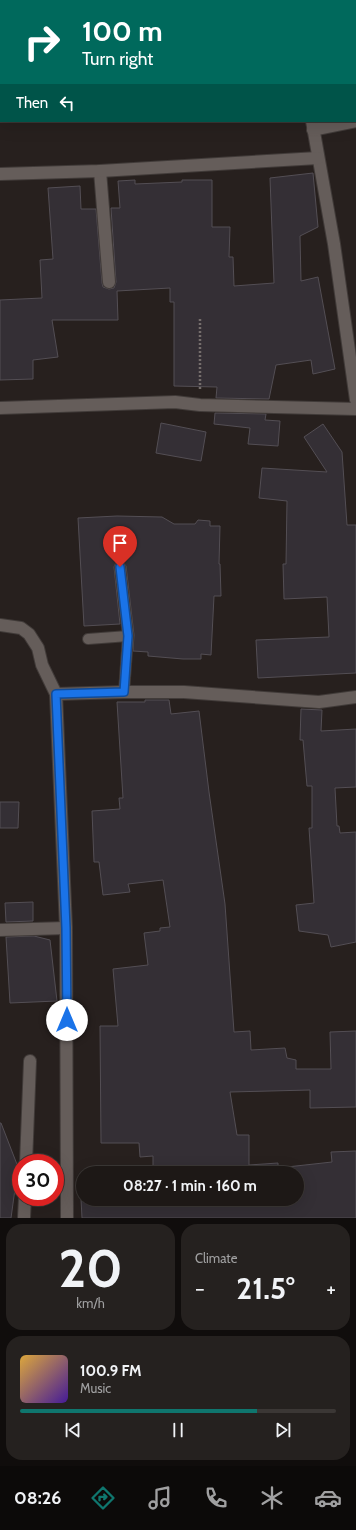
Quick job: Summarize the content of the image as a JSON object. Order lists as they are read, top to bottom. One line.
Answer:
{"page":{"turn":["100 m","Turn right"],"then":"Then","limit":"30","trip":"08:27 · 1 min · 160 m","tile":[["20","km/h"],"Climate"],"heat":["−","21.5°","+"],"song":["100.9 FM","Music"],"tabs":"08:26"}}
